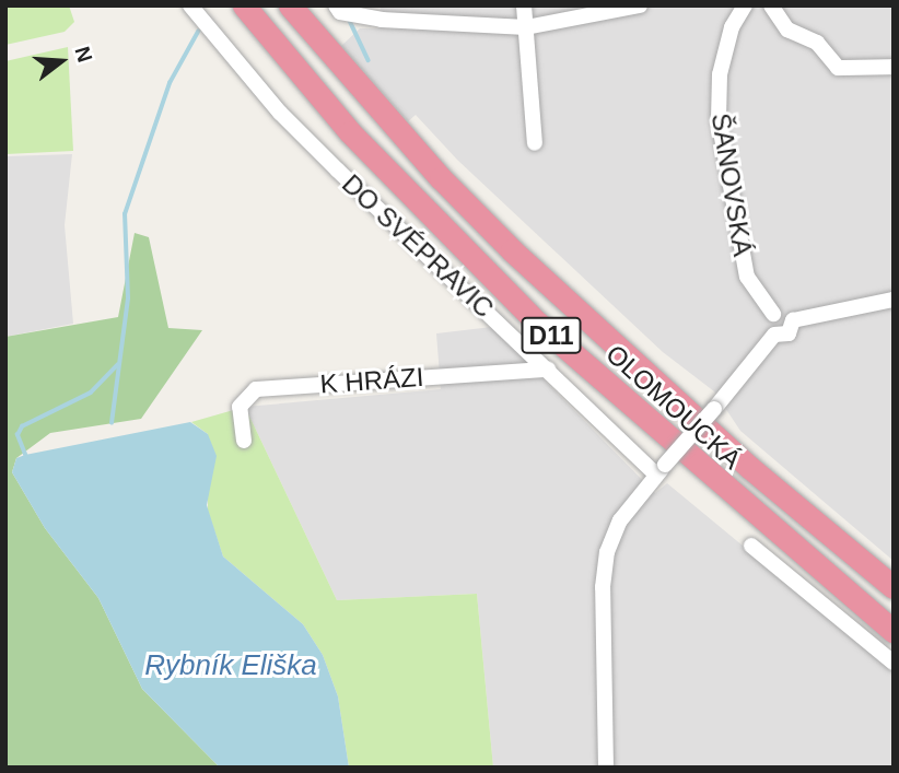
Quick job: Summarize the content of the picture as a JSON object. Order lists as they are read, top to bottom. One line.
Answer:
{"streets":{"highway":["D11","OLOMOUCKÁ"],"street":["ŠANOVSKÁ","DO SVÉPRAVIC","K HRÁZI"]},"crossings":[["DO SVÉPRAVIC","K HRÁZI"]],"water":["Rybník Eliška"],"north":"right"}
